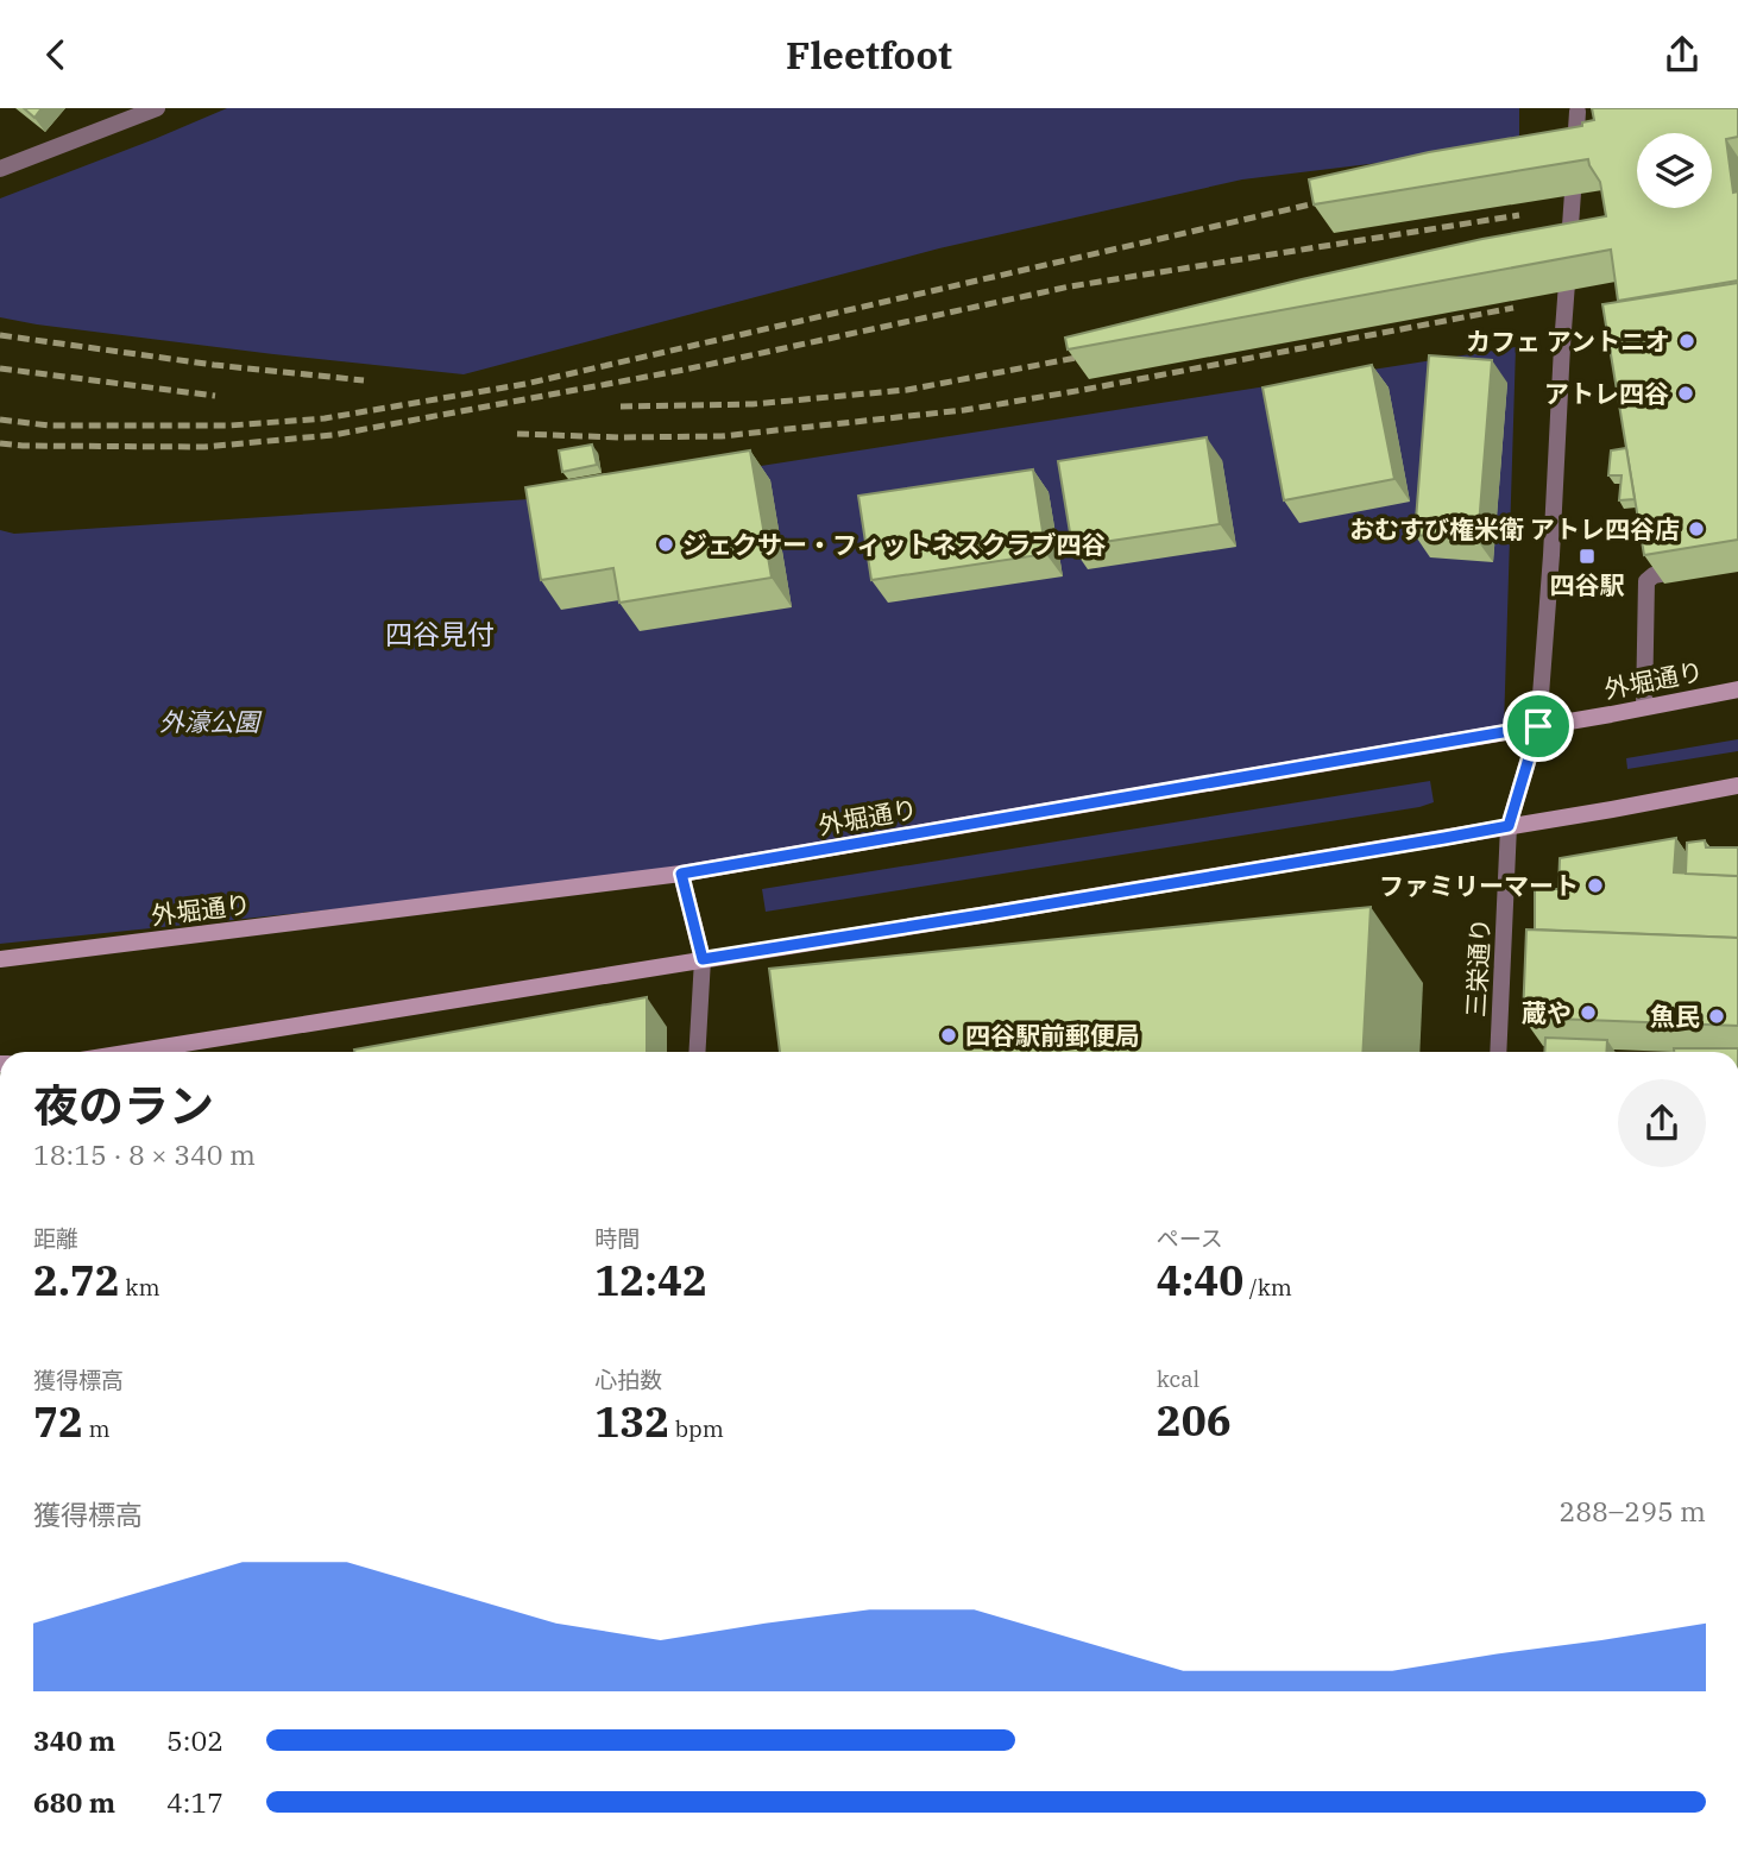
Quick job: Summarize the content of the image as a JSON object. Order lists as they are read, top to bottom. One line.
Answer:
{"streets":{"main road":["外堀通り"],"street":["三栄通り"]},"crossings":[["外堀通り","三栄通り"]],"districts":["四谷見付"],"parks":["外濠公園"],"places":{"other":["カフェ アントニオ","アトレ四谷","おむすび権米衛 アトレ四谷店","ジェクサー・フィットネスクラブ四谷","ファミリーマート","蔵や","魚民","四谷駅前郵便局"],"transit":["四谷駅"]},"page":{"header":"Fleetfoot","heading":["夜のラン","18:15 · 8 × 340 m"],"stats":[["距離","2.72 km"],["時間","12:42"],["ペース","4:40 /km"],["獲得標高","72 m"],["心拍数","132 bpm"],["kcal","206"]],"chart":["獲得標高","288–295 m"],"list":[{"name":"340 m","note":"5:02"},{"name":"680 m","note":"4:17"}]}}
